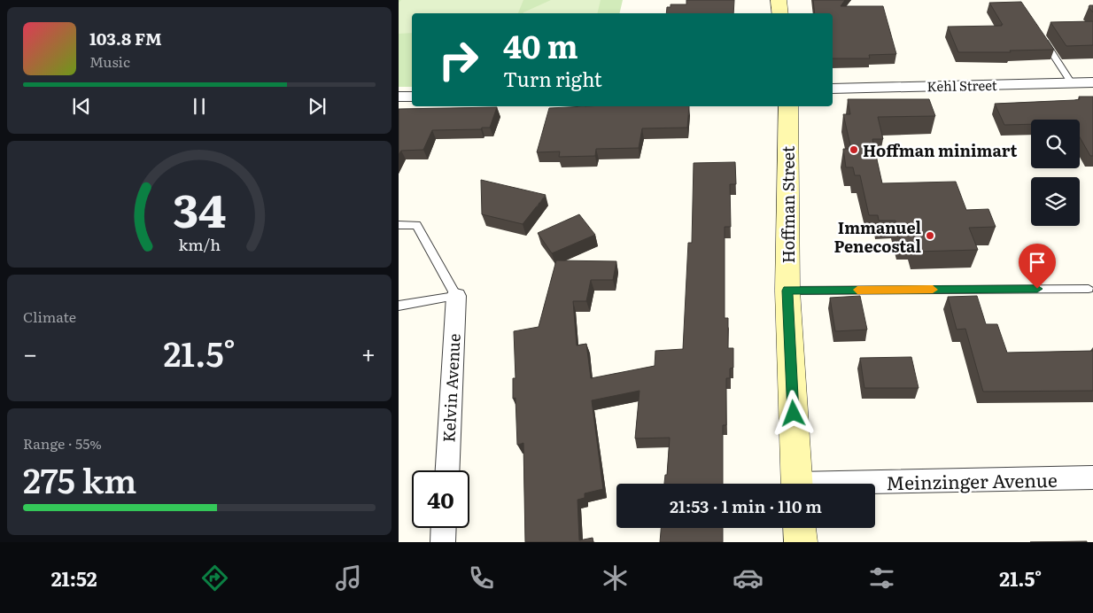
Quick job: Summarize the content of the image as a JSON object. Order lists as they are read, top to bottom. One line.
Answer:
{"streets":{"street":["Kehl Street","Hoffman Street","Kelvin Avenue","Meinzinger Avenue"]},"places":["Hoffman minimart","Immanuel Penecostal"],"page":{"turn":["40 m","Turn right"],"song":["103.8 FM","Music"],"tile":["Climate",["Range · 55%","275 km"]],"heat":["−","21.5°","+"],"limit":"40","trip":"21:53 · 1 min · 110 m","tabs":["21:52","21.5°"],"gauge":["34","km/h"]}}
